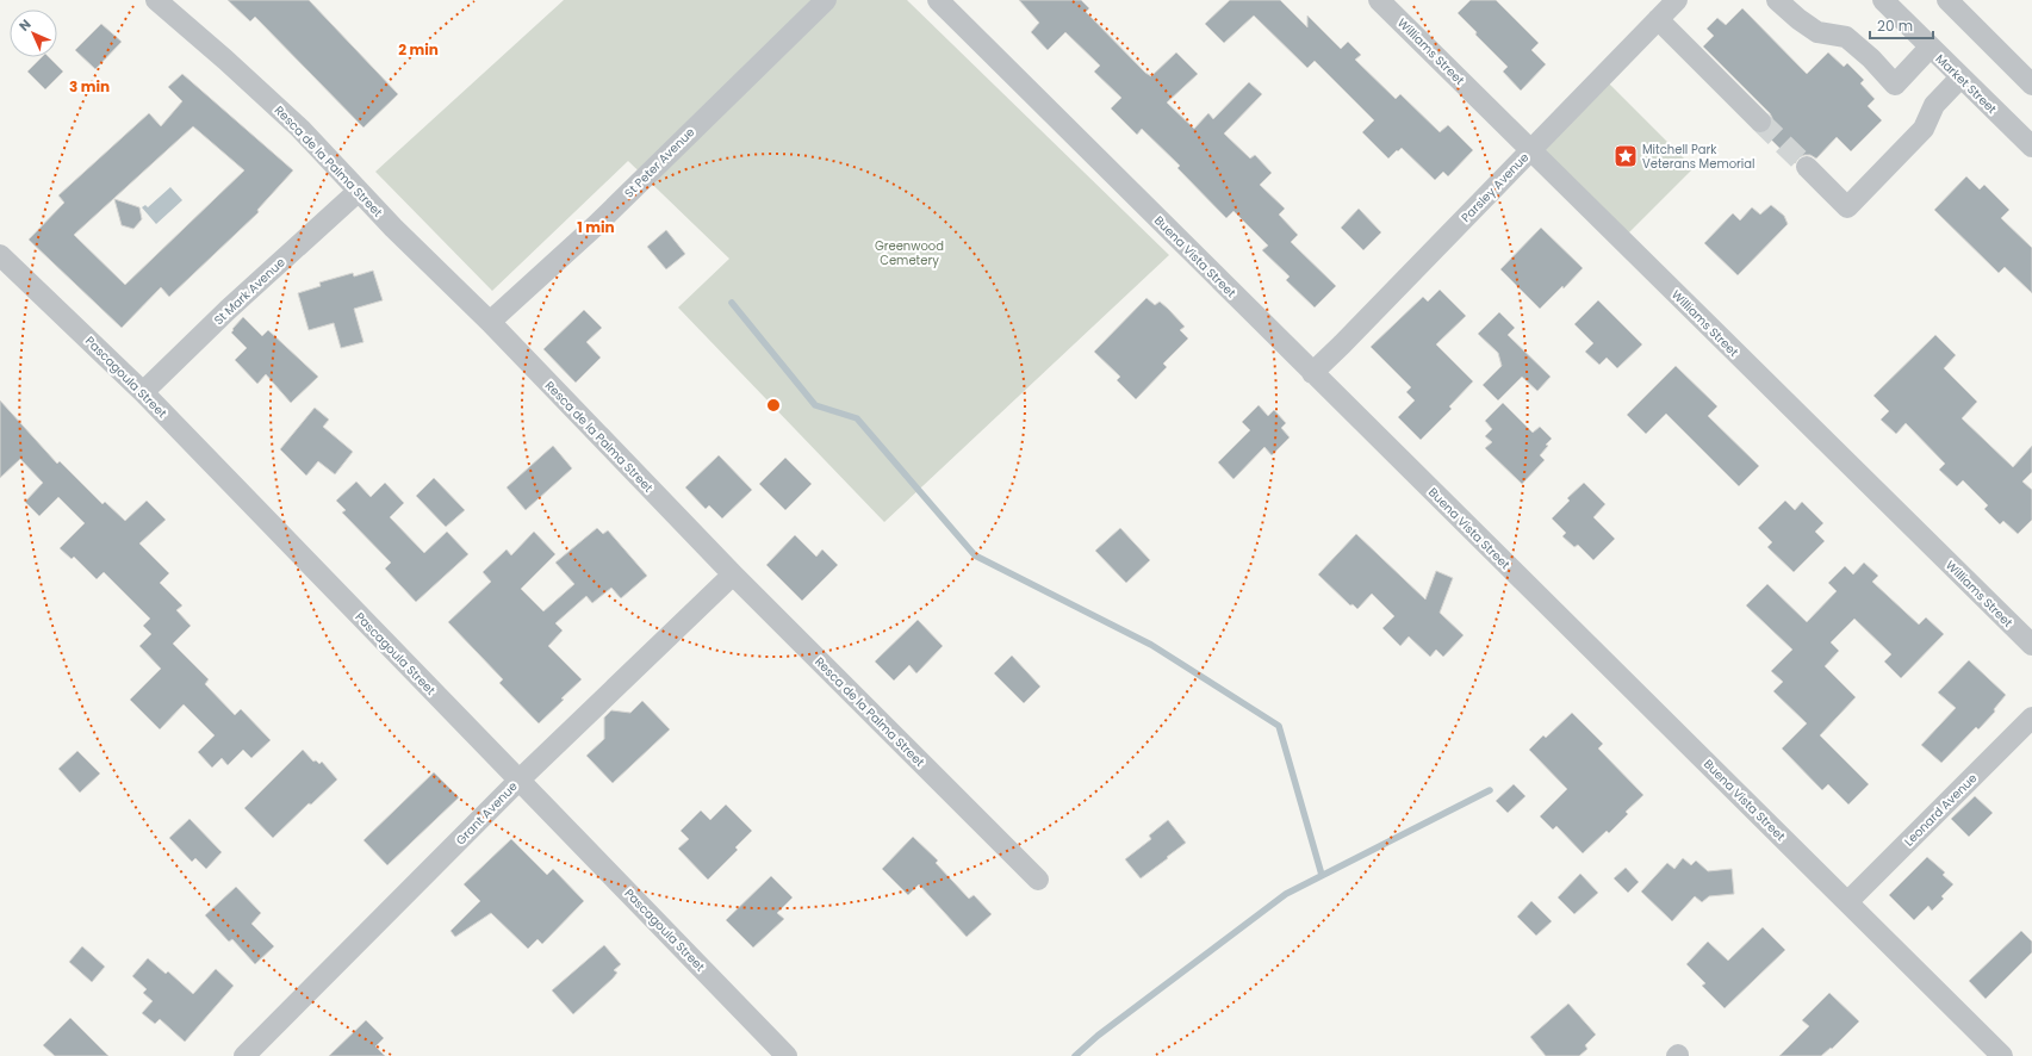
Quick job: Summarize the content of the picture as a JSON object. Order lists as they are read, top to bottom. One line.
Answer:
{"streets":{"street":["Williams Street","Market Street","Resca de la Palma Street","St Peter Avenue","Parsley Avenue","Buena Vista Street","St Mark Avenue","Pascagoula Street","Leonard Avenue","Grant Avenue"]},"crossings":[["Williams Street","Parsley Avenue"],["Resca de la Palma Street","St Peter Avenue"],["Resca de la Palma Street","St Mark Avenue"],["Resca de la Palma Street","Grant Avenue"],["Parsley Avenue","Buena Vista Street"],["Buena Vista Street","Leonard Avenue"],["St Mark Avenue","Pascagoula Street"],["Pascagoula Street","Grant Avenue"]],"parks":["Greenwood Cemetery"],"places":{"place":["Mitchell Park Veterans Memorial"]},"scale_bar":"20 m","north":"top left","rings":["2 min","3 min","1 min"]}
